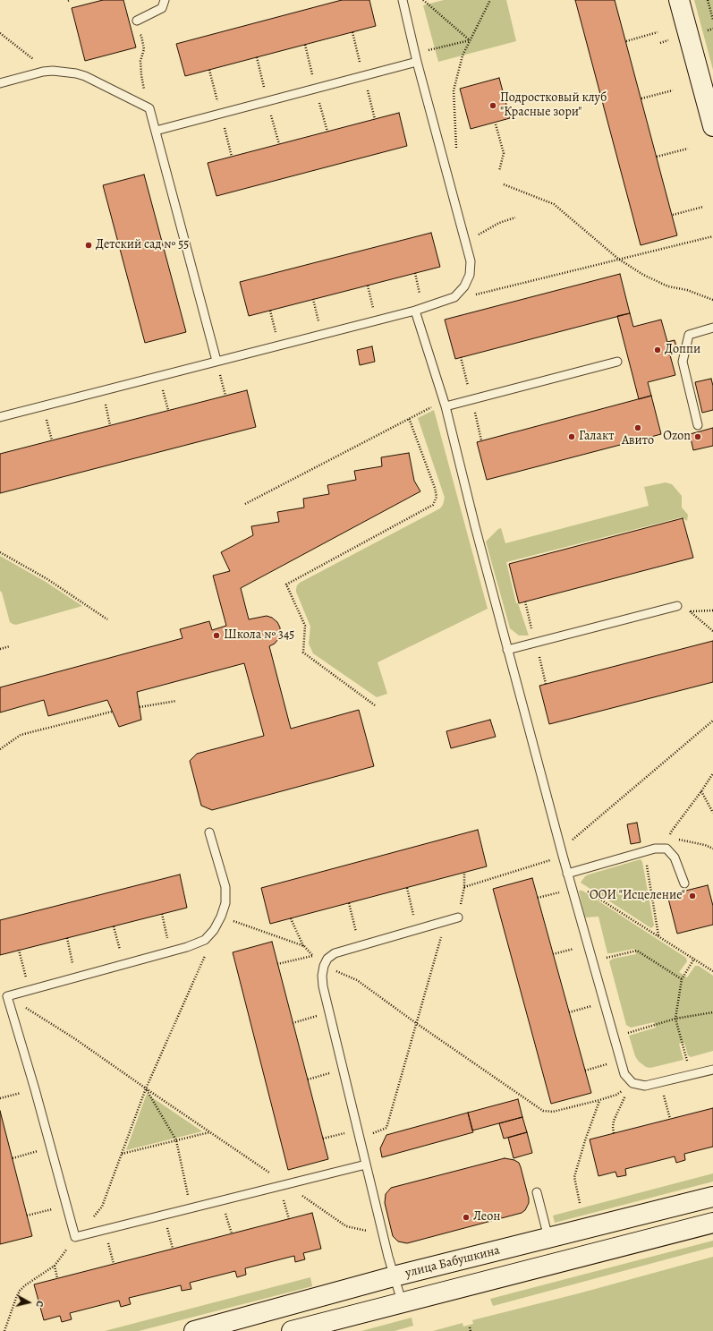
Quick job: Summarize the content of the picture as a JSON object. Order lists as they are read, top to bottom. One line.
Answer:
{"streets":{"main road":["улица Бабушкина"]},"places":["Подростковый клуб \"Красные зори\"","Детский сад № 55","Доппи","Авито","Галакт","Ozon","Школа № 345","ООИ \"Исцеление\"","Леон"],"north":"right"}
